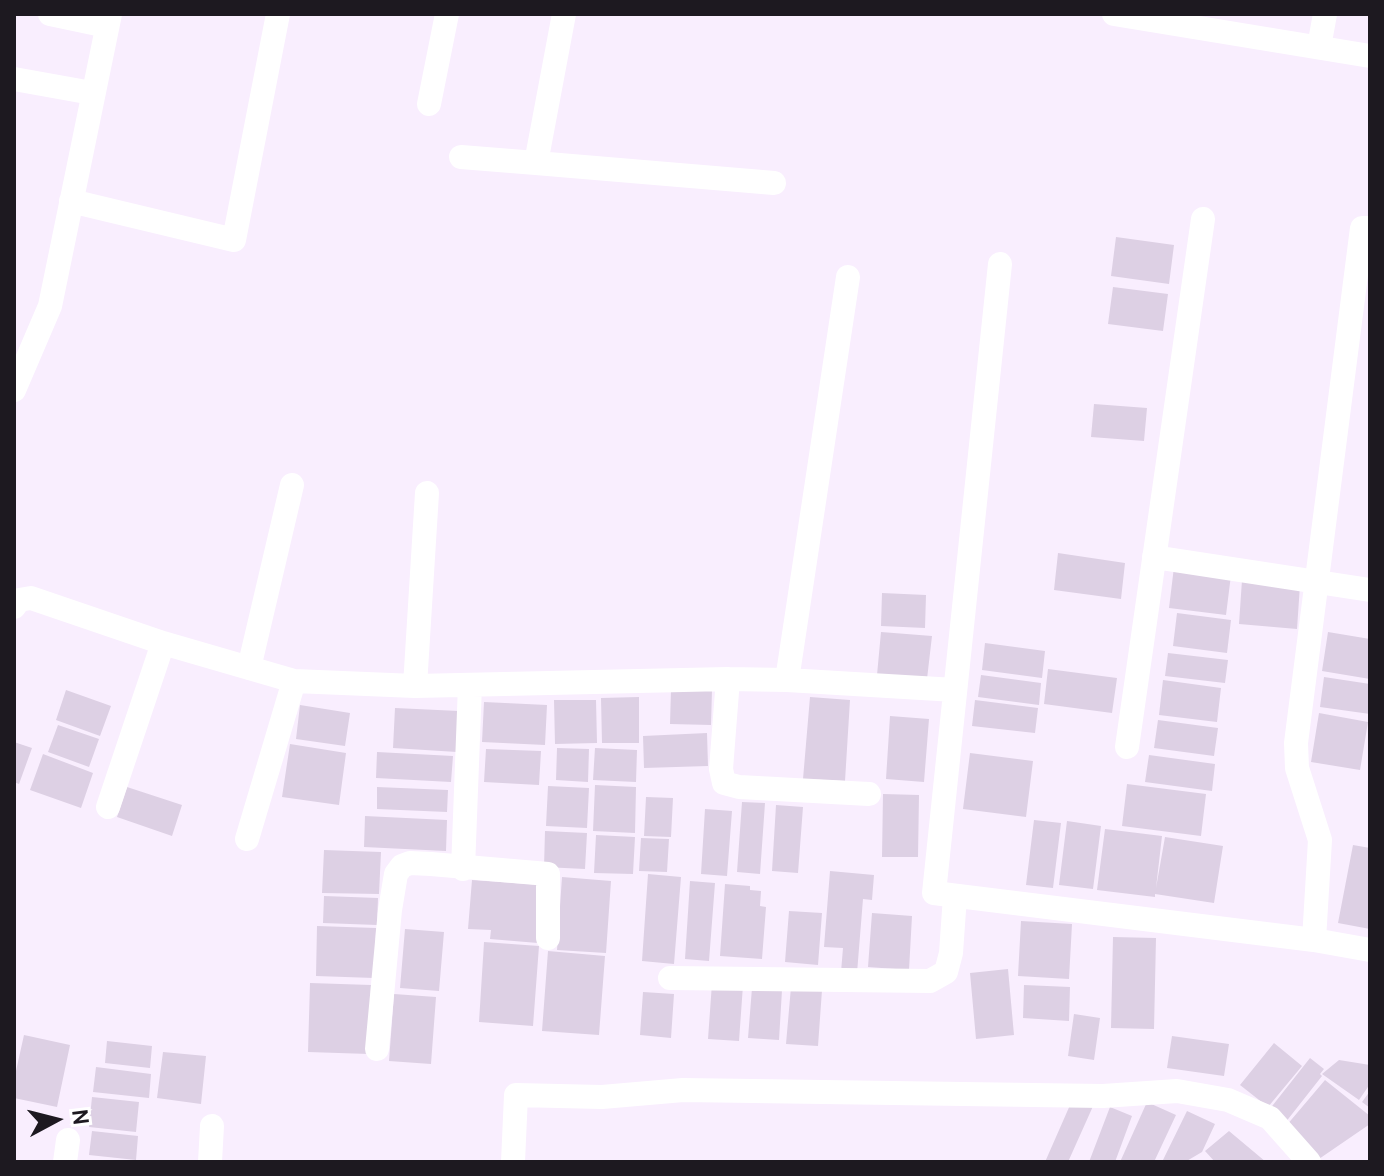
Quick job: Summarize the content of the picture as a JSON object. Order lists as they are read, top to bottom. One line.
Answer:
{"north":"right"}
